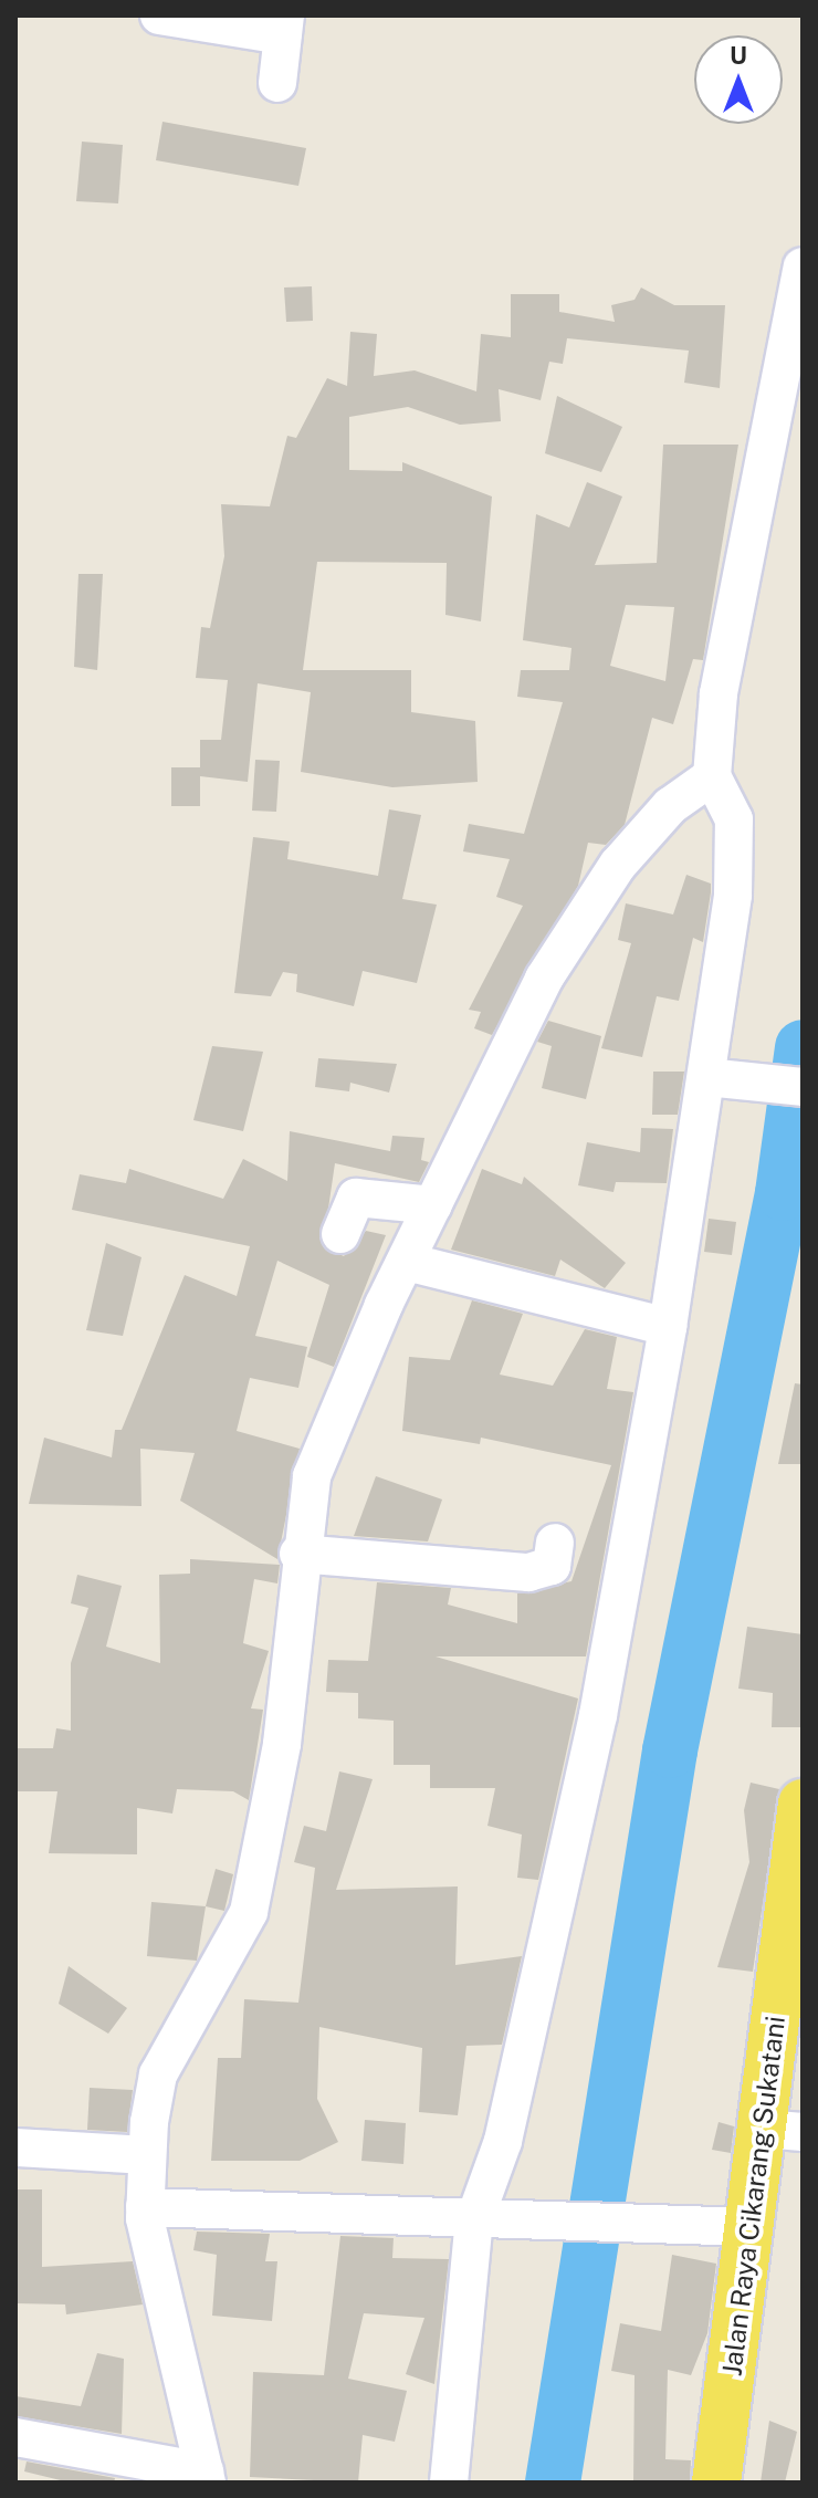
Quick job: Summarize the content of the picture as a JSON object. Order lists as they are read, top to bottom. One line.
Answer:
{"streets":{"main road":["Jalan Raya Cikarang Sukatani"]},"north":"top"}
